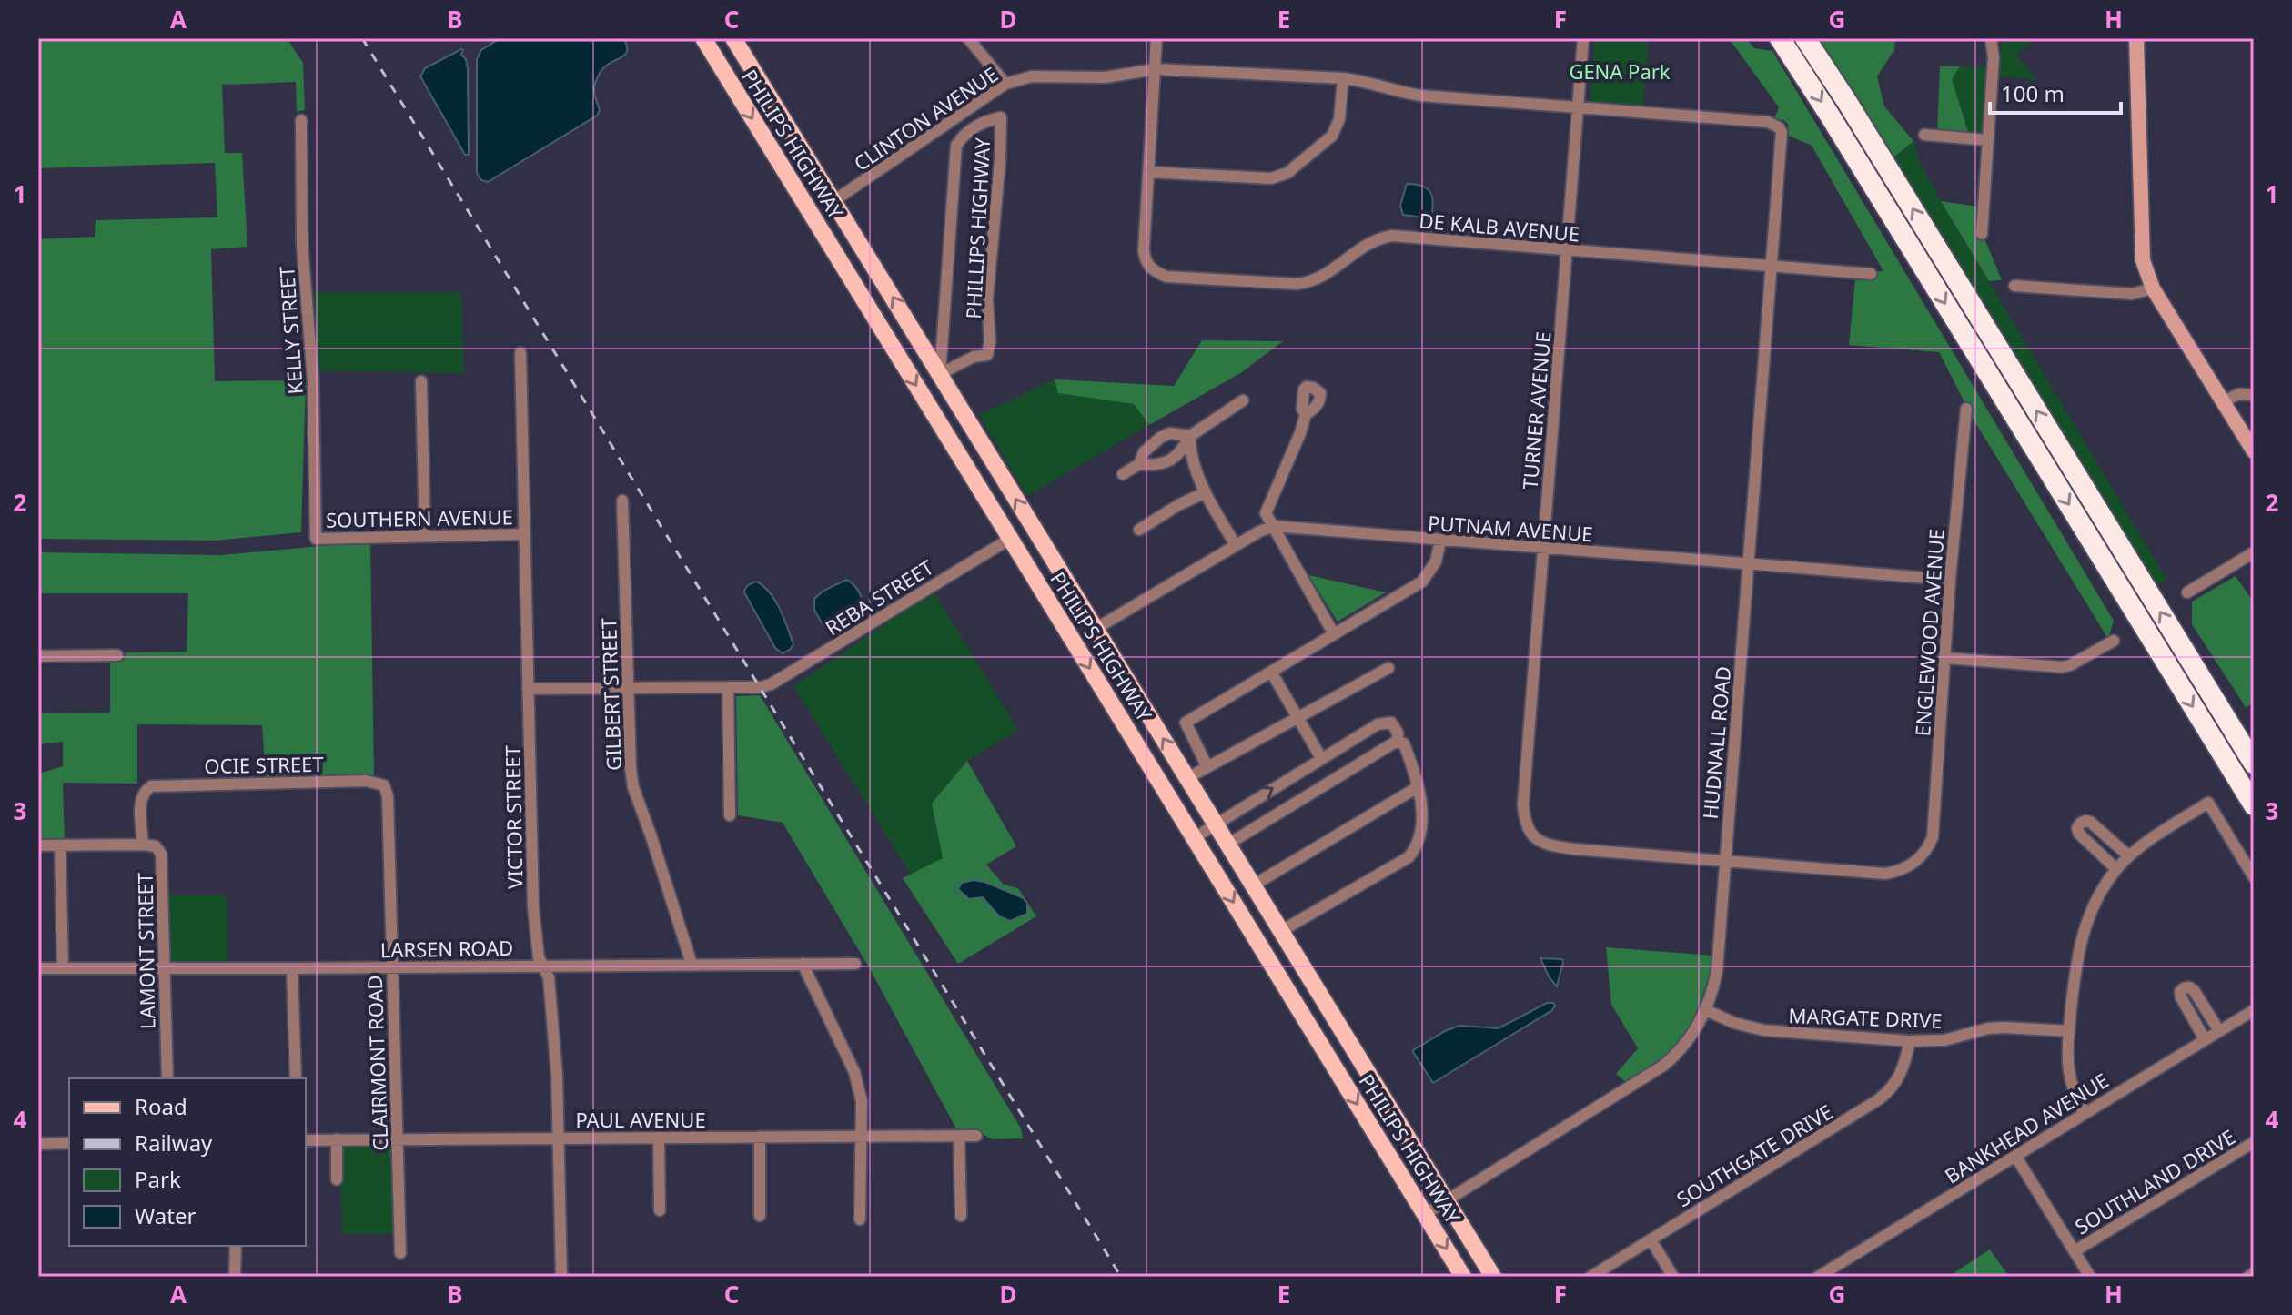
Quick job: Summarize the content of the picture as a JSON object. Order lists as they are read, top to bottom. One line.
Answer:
{"streets":{"main road":["PHILIPS HIGHWAY"],"street":["CLINTON AVENUE","DE KALB AVENUE","PHILLIPS HIGHWAY","KELLY STREET","TURNER AVENUE","SOUTHERN AVENUE","PUTNAM AVENUE","REBA STREET","ENGLEWOOD AVENUE","GILBERT STREET","HUDNALL ROAD","OCIE STREET","VICTOR STREET","LARSEN ROAD","LAMONT STREET","MARGATE DRIVE","CLAIRMONT ROAD","PAUL AVENUE","BANKHEAD AVENUE","SOUTHGATE DRIVE","SOUTHLAND DRIVE"]},"crossings":[["CLINTON AVENUE","PHILIPS HIGHWAY"],["CLINTON AVENUE","TURNER AVENUE"],["CLINTON AVENUE","HUDNALL ROAD"],["PHILIPS HIGHWAY","PHILLIPS HIGHWAY"],["PHILIPS HIGHWAY","REBA STREET"],["PHILIPS HIGHWAY","HUDNALL ROAD"],["DE KALB AVENUE","TURNER AVENUE"],["DE KALB AVENUE","HUDNALL ROAD"],["KELLY STREET","SOUTHERN AVENUE"],["TURNER AVENUE","PUTNAM AVENUE"],["TURNER AVENUE","ENGLEWOOD AVENUE"],["TURNER AVENUE","HUDNALL ROAD"],["SOUTHERN AVENUE","VICTOR STREET"],["PUTNAM AVENUE","ENGLEWOOD AVENUE"],["PUTNAM AVENUE","HUDNALL ROAD"],["ENGLEWOOD AVENUE","HUDNALL ROAD"],["GILBERT STREET","LARSEN ROAD"],["HUDNALL ROAD","MARGATE DRIVE"],["OCIE STREET","LAMONT STREET"],["OCIE STREET","CLAIRMONT ROAD"],["VICTOR STREET","LARSEN ROAD"],["VICTOR STREET","PAUL AVENUE"],["LARSEN ROAD","LAMONT STREET"],["LARSEN ROAD","CLAIRMONT ROAD"],["MARGATE DRIVE","SOUTHGATE DRIVE"],["CLAIRMONT ROAD","PAUL AVENUE"]],"parks":["GENA Park"],"legend":["Road","Railway","Park","Water"],"scale_bar":"100 m","grid":{"columns":["A","B","C","D","E","F","G","H"],"rows":["1","2","3","4"]}}
